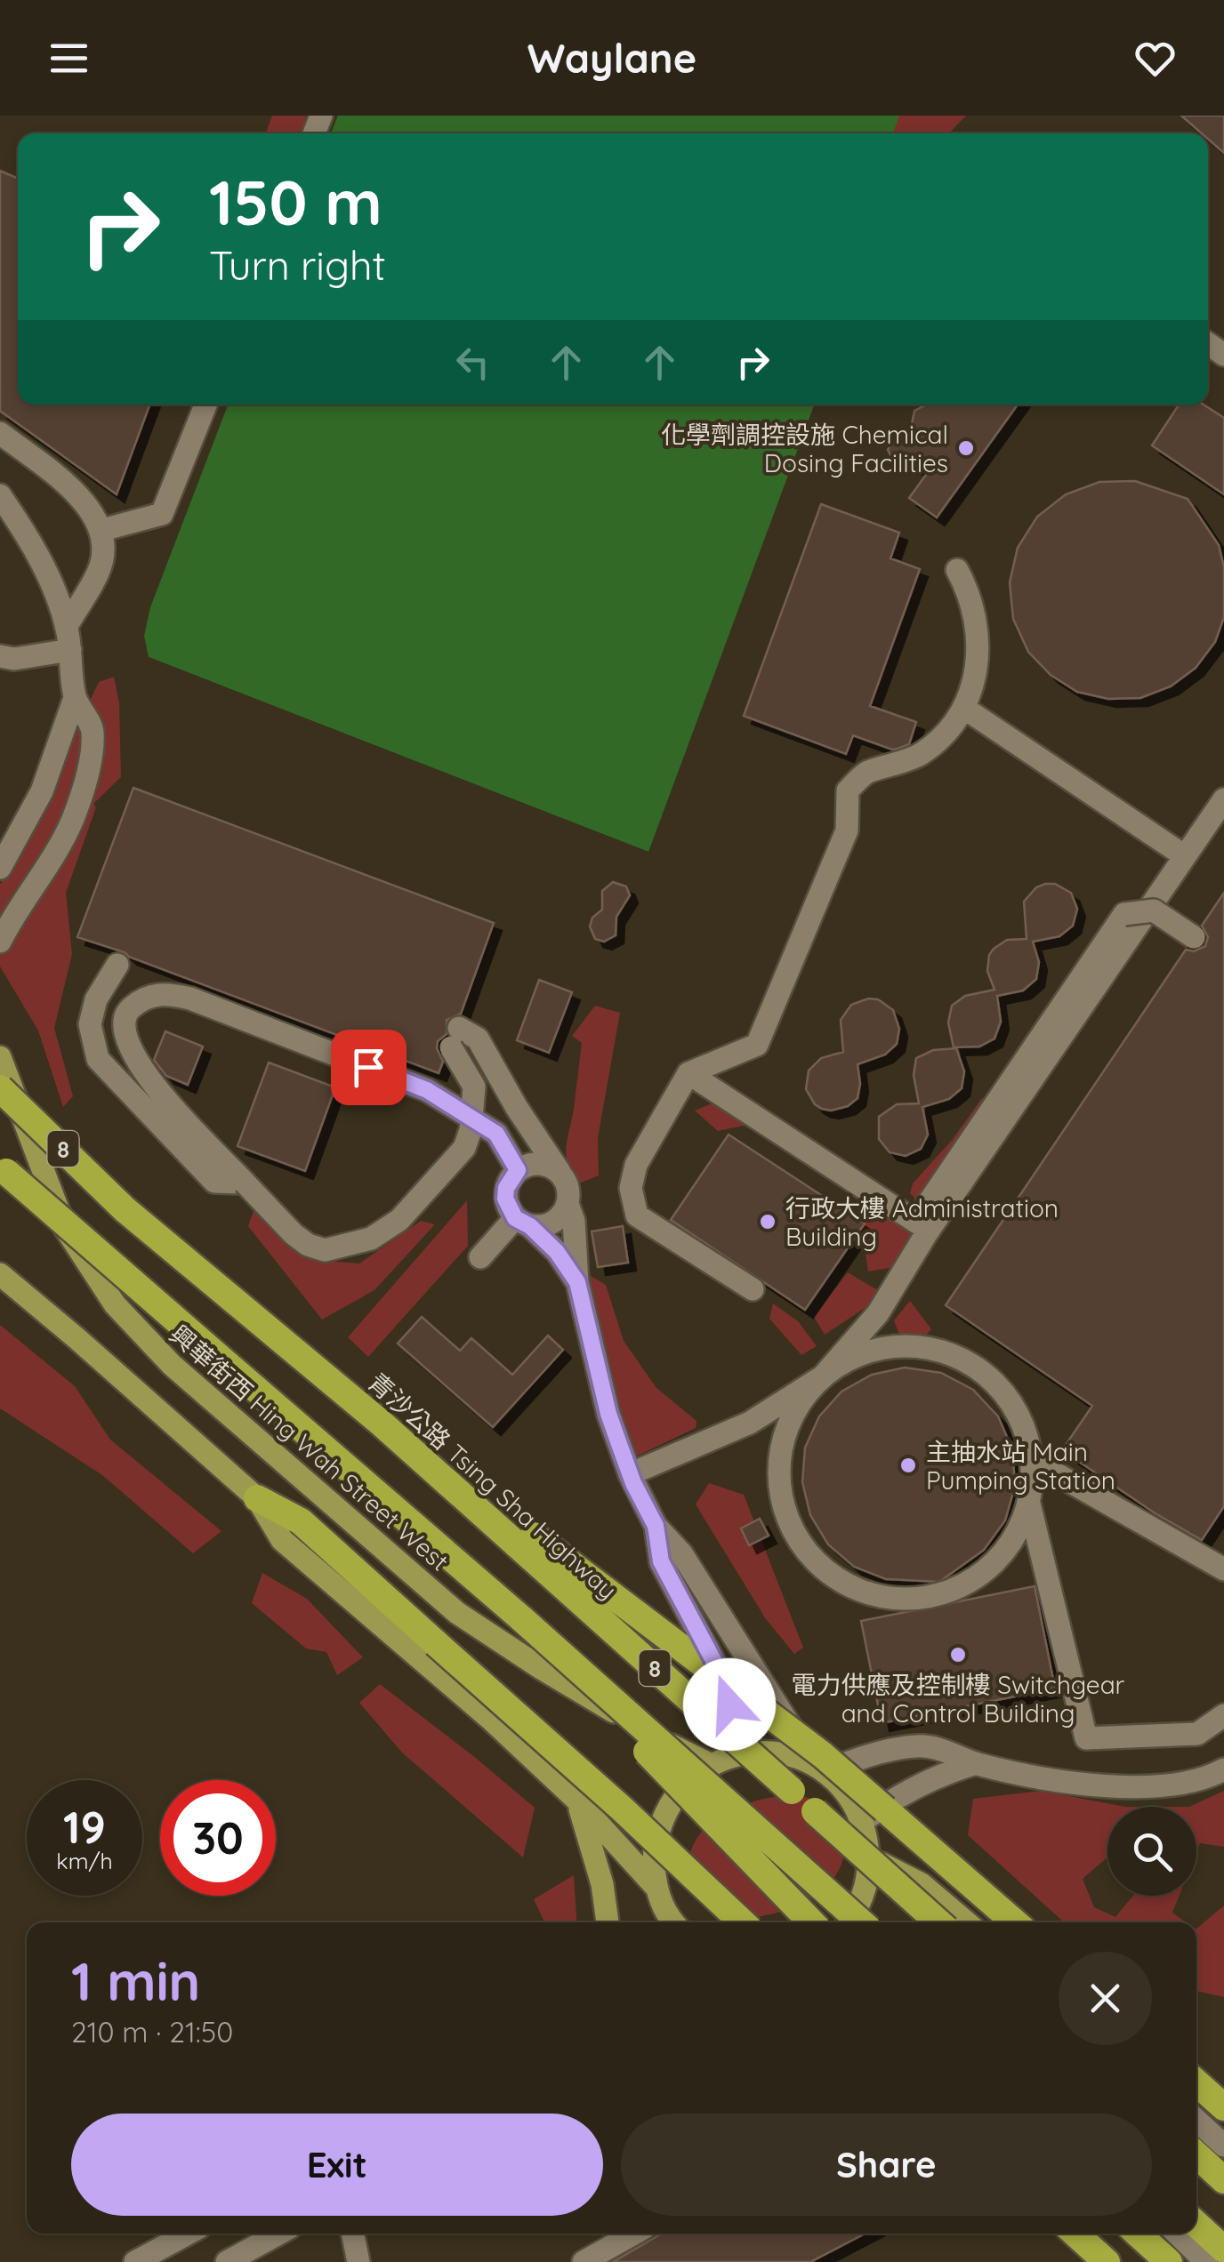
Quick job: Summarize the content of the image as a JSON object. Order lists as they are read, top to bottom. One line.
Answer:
{"streets":{"highway":["8","青沙公路 Tsing Sha Highway"],"main road":["興華街西 Hing Wah Street West"]},"places":["化學劑調控設施 Chemical Dosing Facilities","行政大樓 Administration Building","主抽水站 Main Pumping Station","電力供應及控制樓 Switchgear and Control Building"],"page":{"header":"Waylane","turn":["150 m","Turn right"],"speed":"19 km/h","limit":"30","heading":["1 min","210 m · 21:50"],"buttons":["Exit","Share"]}}
